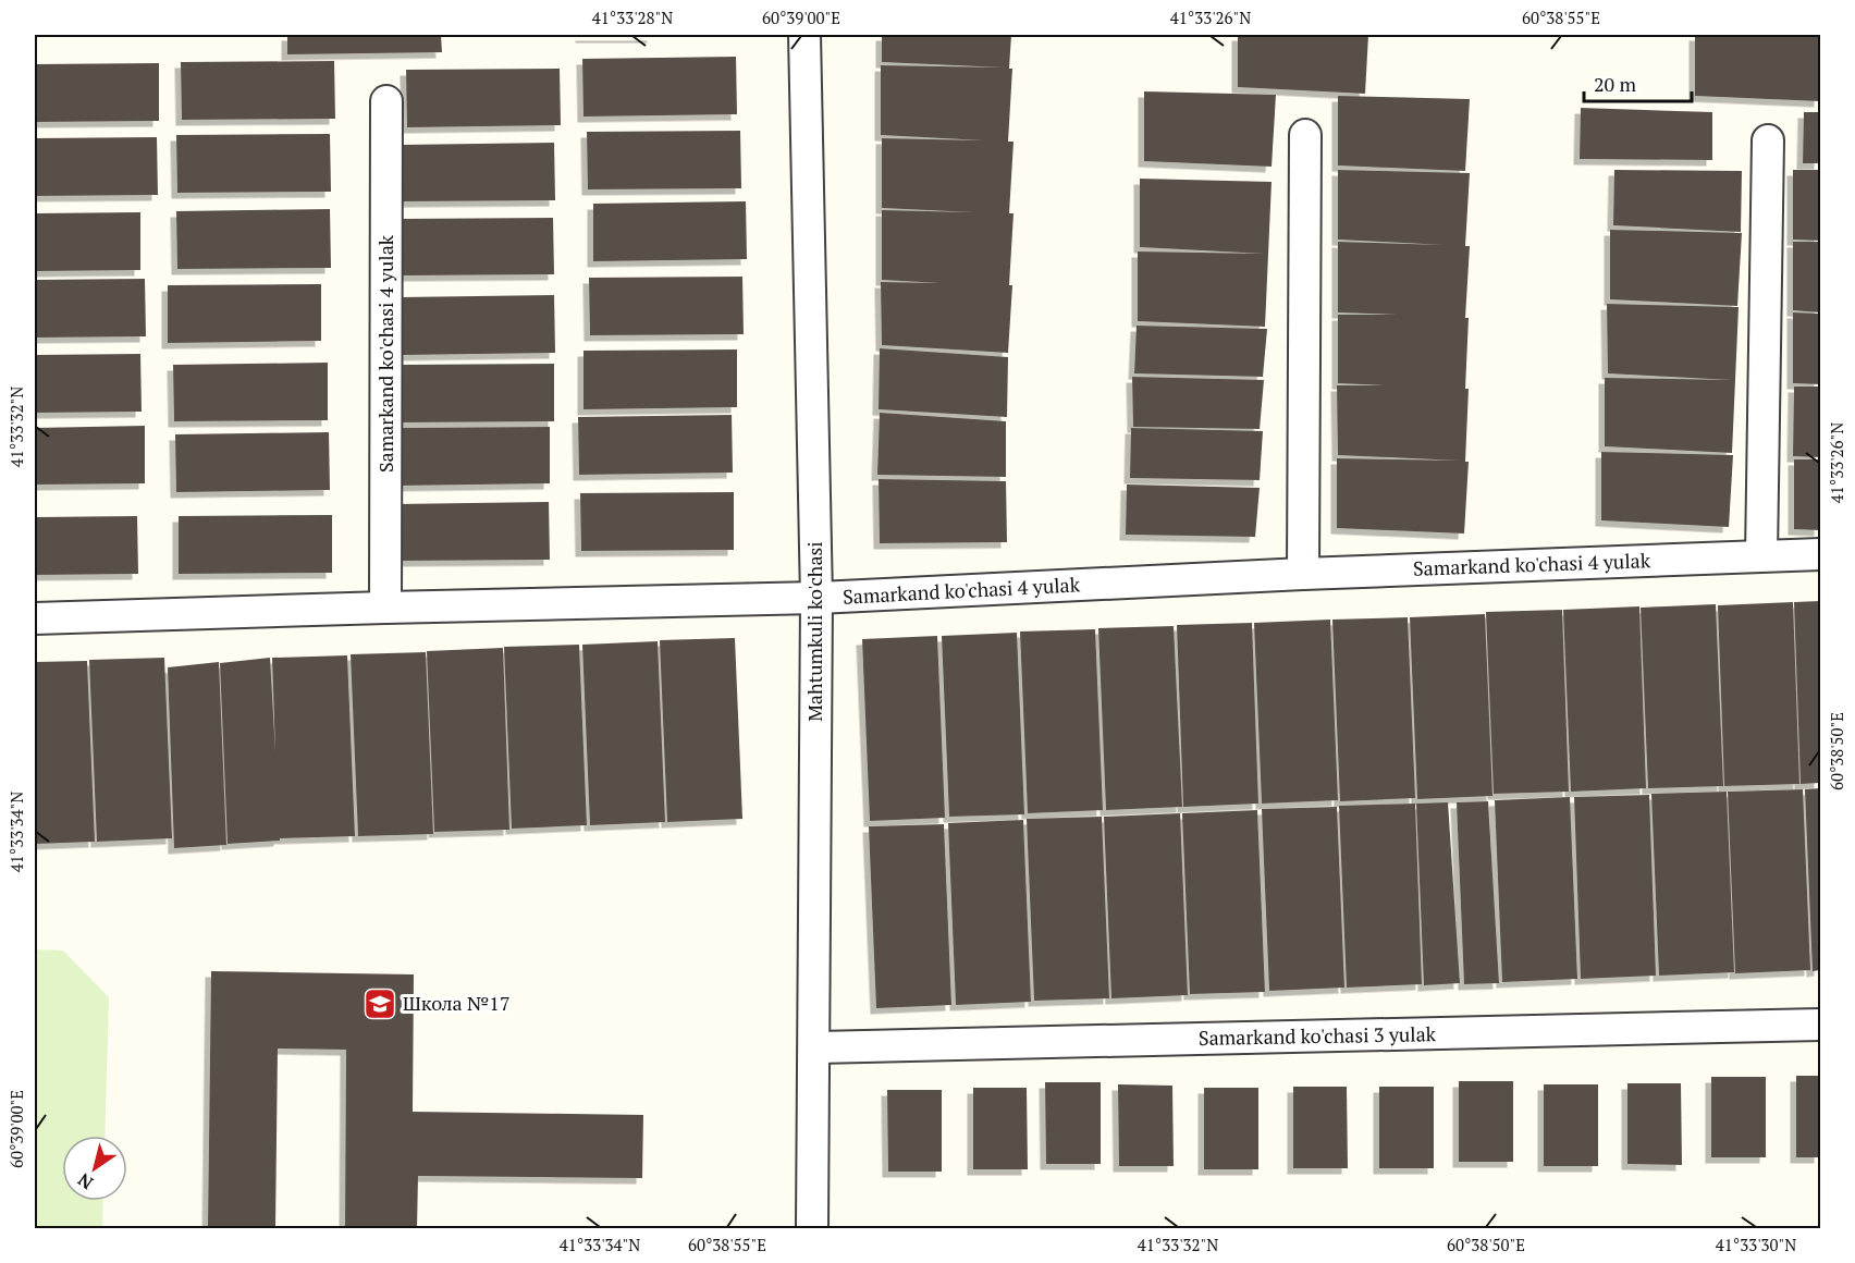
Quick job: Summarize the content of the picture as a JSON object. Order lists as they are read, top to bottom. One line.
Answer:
{"streets":{"street":["Samarkand ko'chasi 4 yulak","Mahtumkuli ko'chasi","Samarkand ko'chasi 3 yulak"]},"crossings":[["Samarkand ko'chasi 4 yulak","Mahtumkuli ko'chasi"],["Mahtumkuli ko'chasi","Samarkand ko'chasi 3 yulak"]],"places":{"school or university":["Школа №17"]},"scale_bar":"20 m","north":"bottom left","coordinates":["41°33'28\"N","60°39'00\"E","41°33'26\"N","60°38'55\"E","41°33'32\"N","60°38'50\"E","41°33'34\"N","41°33'30\"N"]}
